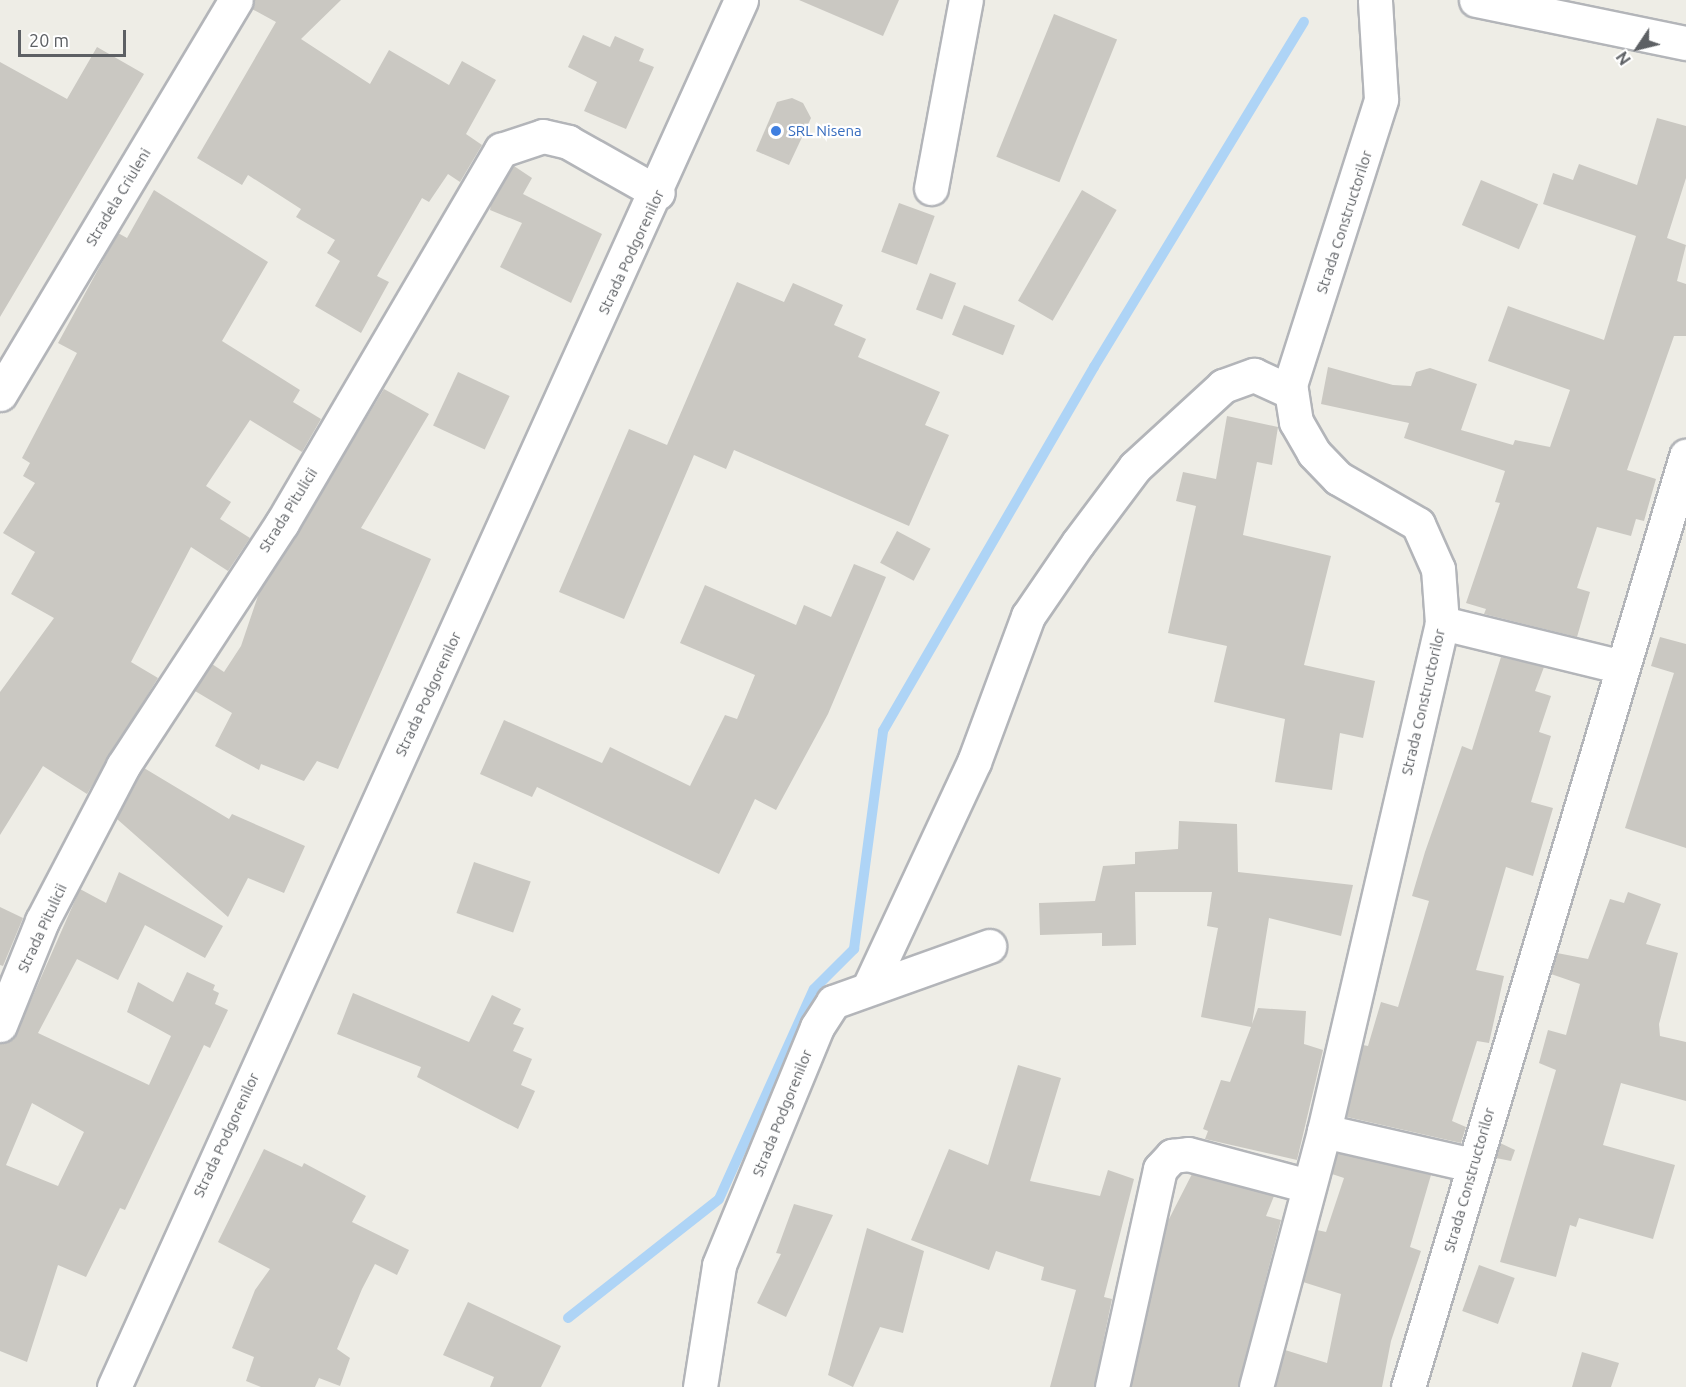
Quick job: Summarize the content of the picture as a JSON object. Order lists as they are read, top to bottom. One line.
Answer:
{"streets":{"street":["Stradela Criuleni","Strada Constructorilor","Strada Podgorenilor","Strada Pitulicii"]},"crossings":[["Strada Podgorenilor","Strada Pitulicii"]],"places":["SRL Nisena"],"scale_bar":"20 m","north":"bottom left"}
